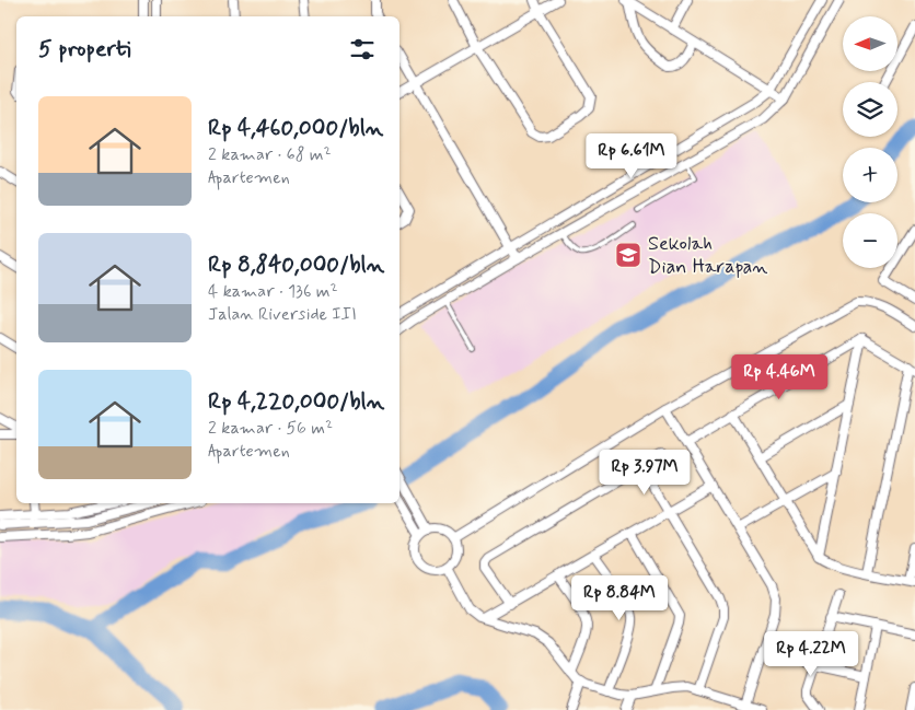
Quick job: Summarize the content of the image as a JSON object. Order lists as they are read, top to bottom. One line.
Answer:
{"places":{"school or university":["Sekolah Dian Harapan"]},"north":"left","page":{"map_buttons":["+","−"],"heading":"5 properti","list":[{"name":"Rp 4,460,000/bln","note":"2 kamar · 68 m² · Apartemen"},{"name":"Rp 8,840,000/bln","note":"4 kamar · 136 m² · Jalan Riverside III"},{"name":"Rp 4,220,000/bln","note":"2 kamar · 56 m² · Apartemen"}],"price":["Rp 6.61M","Rp 4.46M","Rp 3.97M","Rp 8.84M","Rp 4.22M"]}}
